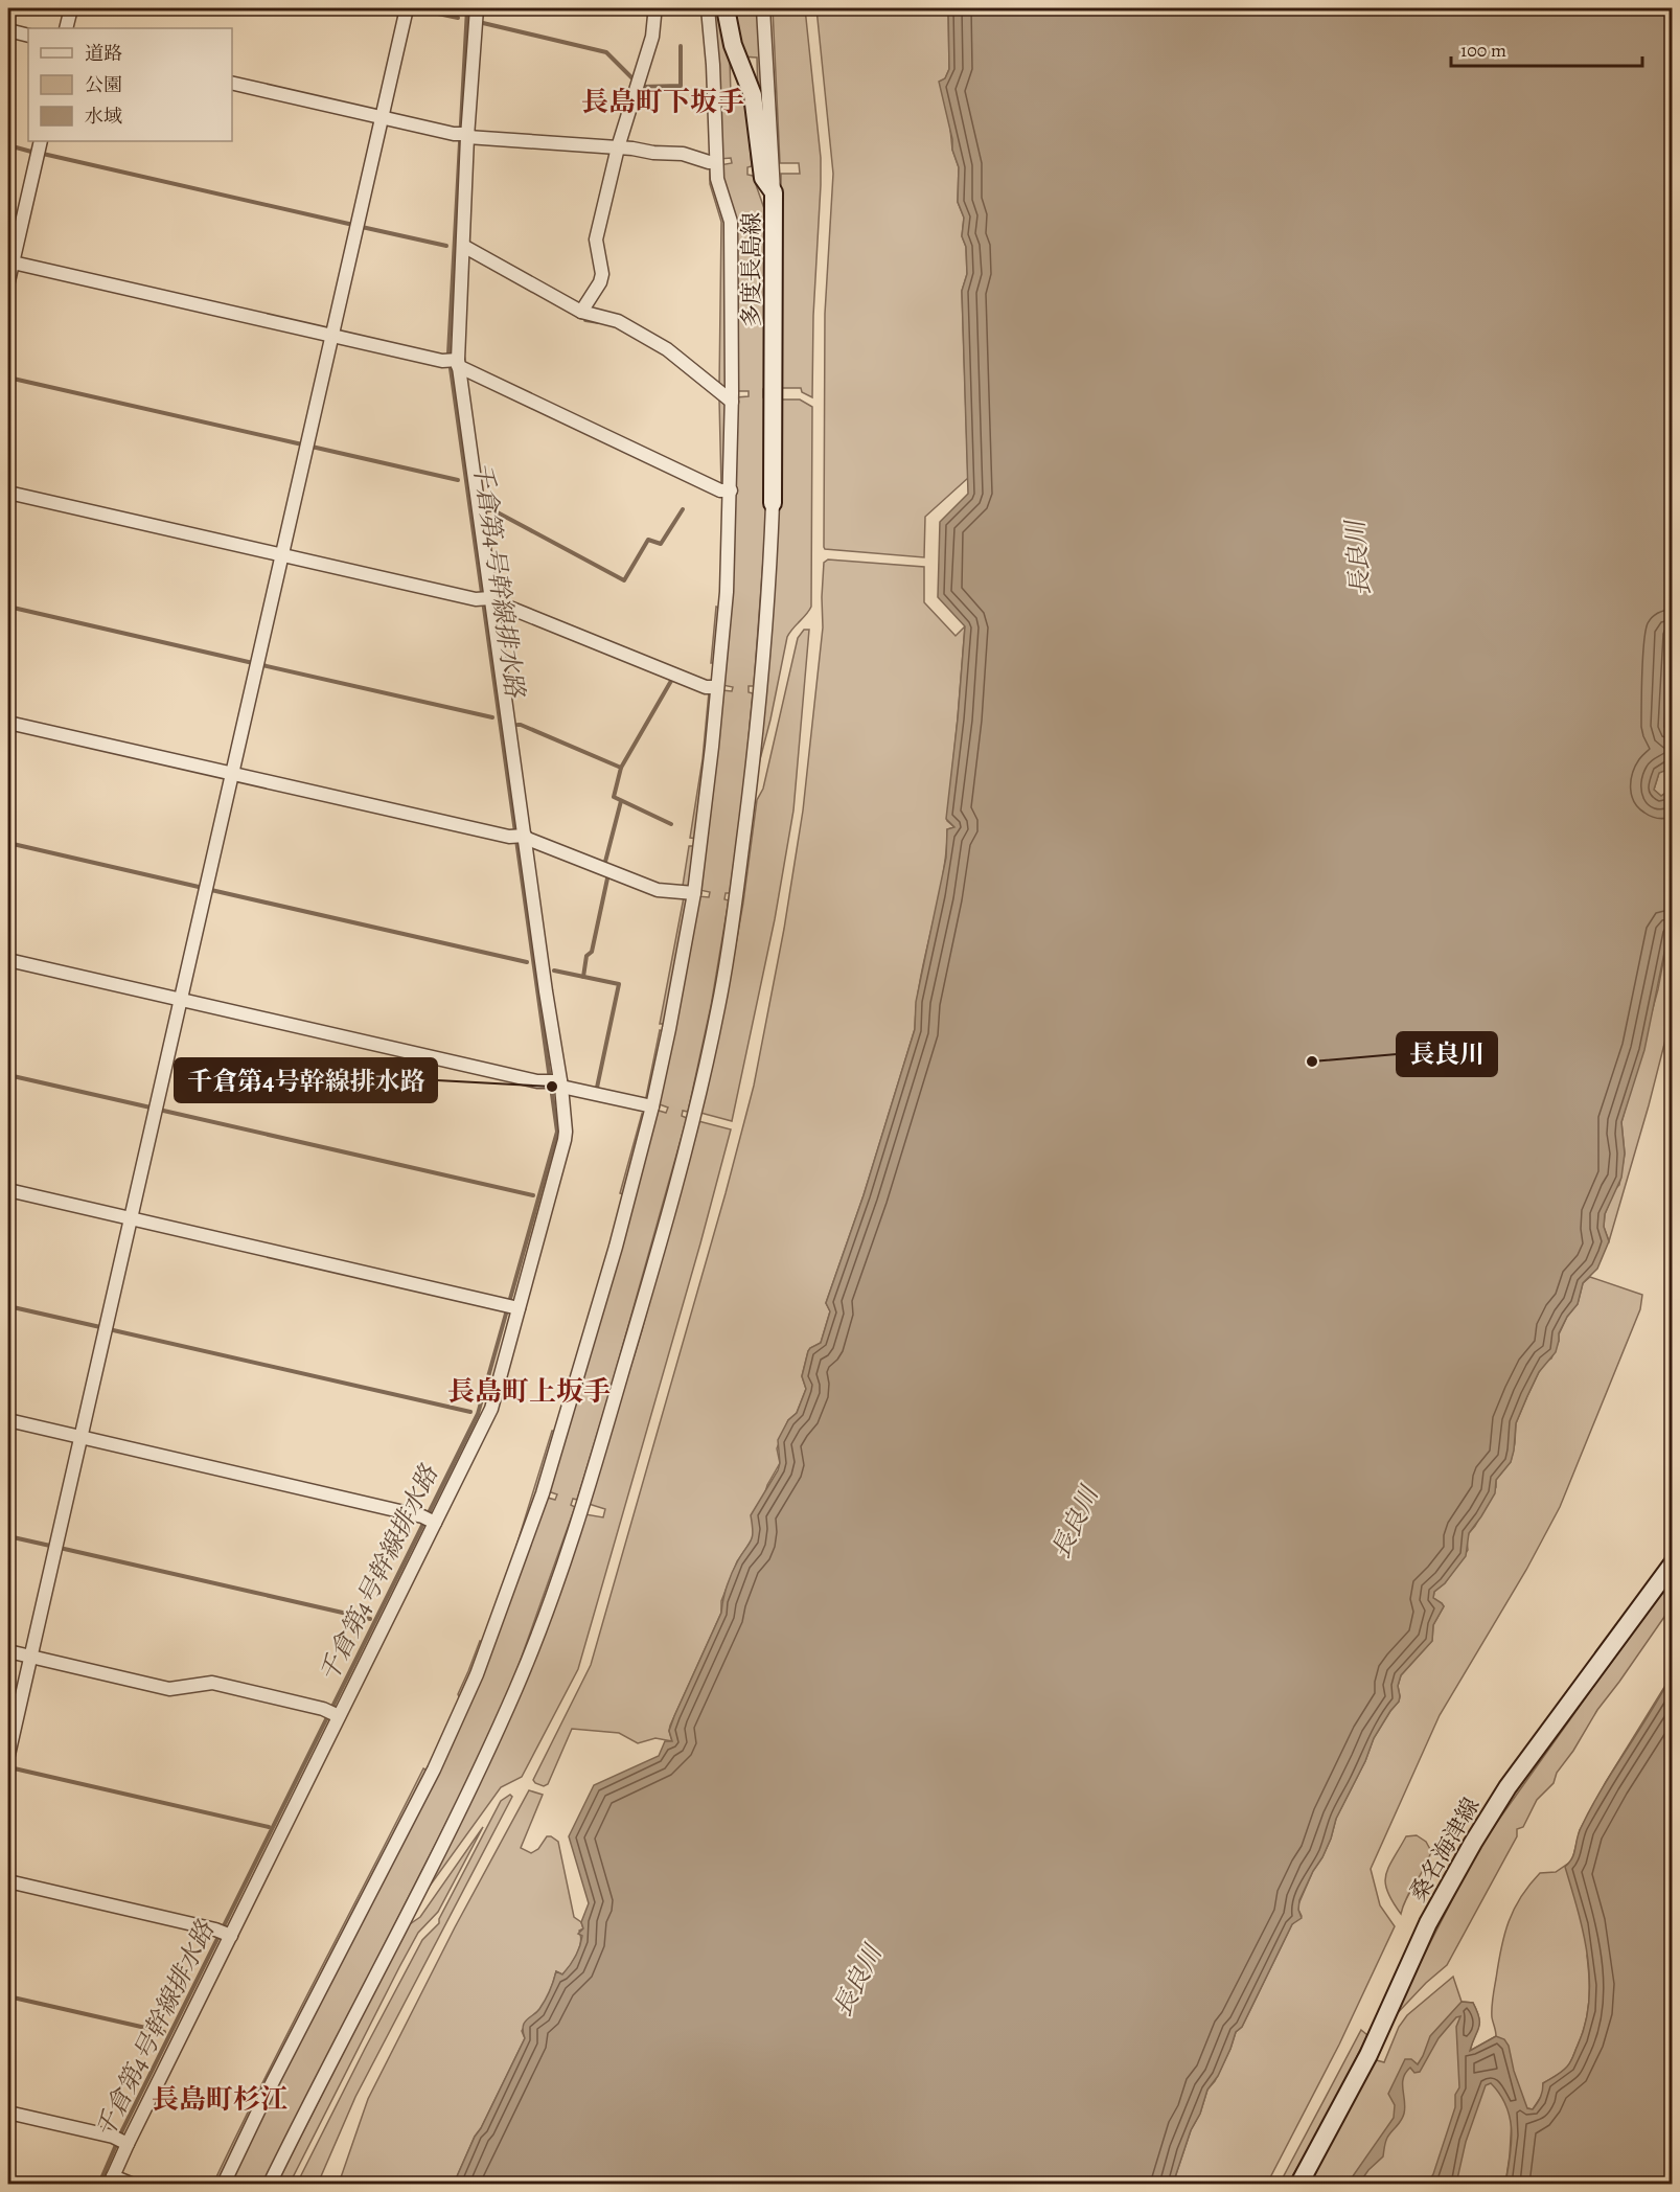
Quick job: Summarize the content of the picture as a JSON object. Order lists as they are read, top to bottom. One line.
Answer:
{"streets":{"main road":["多度長島線","桑名海津線"]},"districts":["長島町下坂手","長島町上坂手","長島町杉江"],"water":["長良川","千倉第4号幹線排水路"],"places":["長良川","千倉第4号幹線排水路"],"legend":["道路","公園","水域"],"scale_bar":"100 m"}
